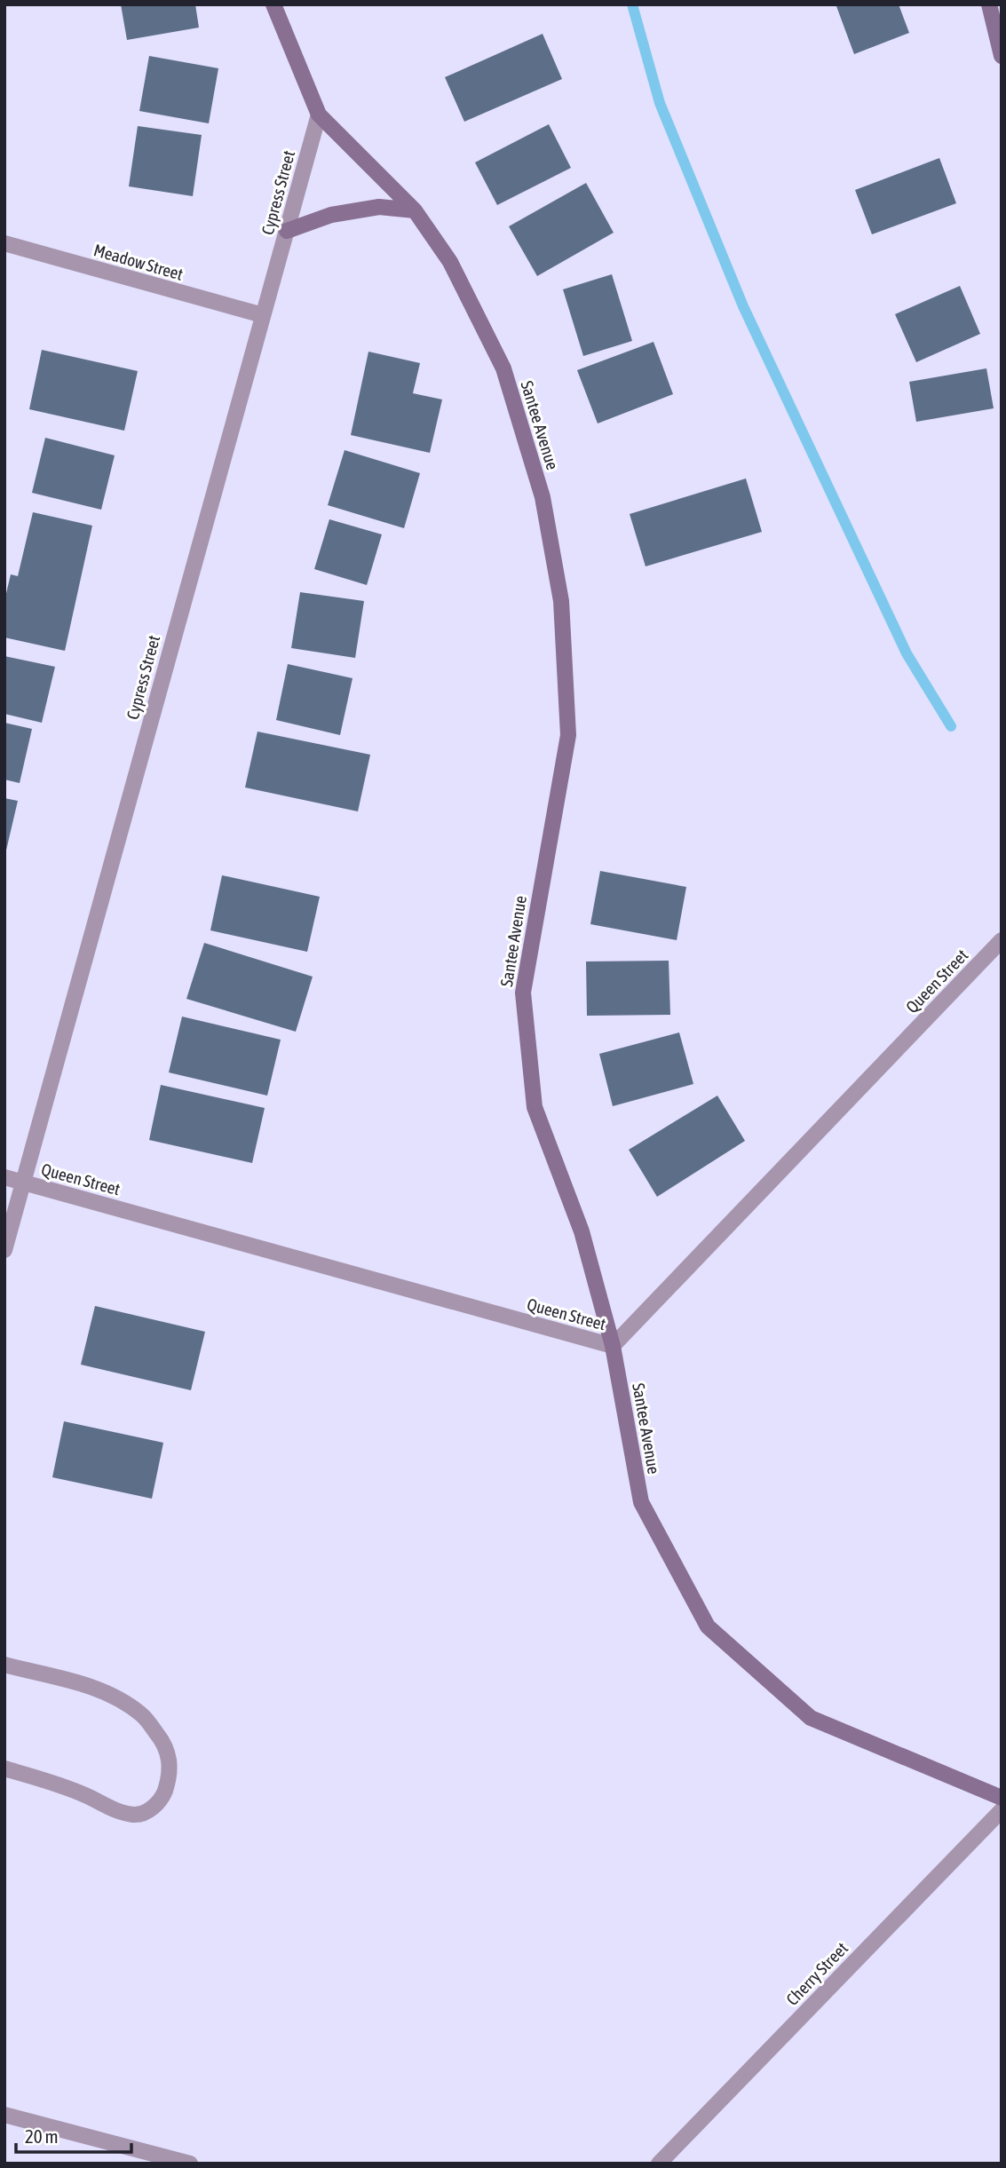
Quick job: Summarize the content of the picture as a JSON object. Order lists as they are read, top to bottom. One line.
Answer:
{"streets":{"street":["Cypress Street","Meadow Street","Santee Avenue","Queen Street","Cherry Street"]},"crossings":[["Cypress Street","Meadow Street"],["Cypress Street","Santee Avenue"],["Cypress Street","Queen Street"],["Santee Avenue","Queen Street"]],"scale_bar":"20 m"}
